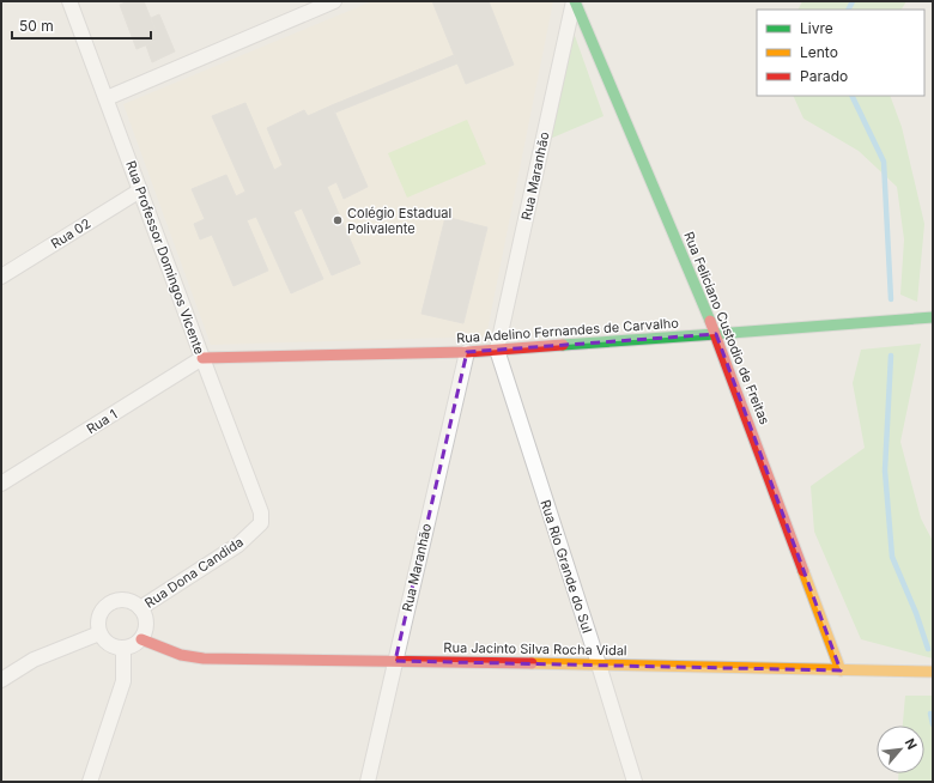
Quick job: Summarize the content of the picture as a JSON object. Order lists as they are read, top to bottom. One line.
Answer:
{"streets":{"street":["Rua Maranhão","Rua 02","Rua Professor Domingos Vicente","Rua Feliciano Custodio de Freitas","Rua Adelino Fernandes de Carvalho","Rua 1","Rua Rio Grande do Sul","Rua Dona Candida","Rua Jacinto Silva Rocha Vidal"]},"crossings":[["Rua Maranhão","Rua Feliciano Custodio de Freitas"],["Rua Maranhão","Rua Adelino Fernandes de Carvalho"],["Rua Maranhão","Rua Rio Grande do Sul"],["Rua Maranhão","Rua Jacinto Silva Rocha Vidal"],["Rua 02","Rua Professor Domingos Vicente"],["Rua Professor Domingos Vicente","Rua Adelino Fernandes de Carvalho"],["Rua Professor Domingos Vicente","Rua 1"],["Rua Professor Domingos Vicente","Rua Dona Candida"],["Rua Feliciano Custodio de Freitas","Rua Adelino Fernandes de Carvalho"],["Rua Feliciano Custodio de Freitas","Rua Jacinto Silva Rocha Vidal"],["Rua Adelino Fernandes de Carvalho","Rua 1"],["Rua Adelino Fernandes de Carvalho","Rua Rio Grande do Sul"],["Rua Rio Grande do Sul","Rua Jacinto Silva Rocha Vidal"],["Rua Dona Candida","Rua Jacinto Silva Rocha Vidal"]],"places":["Colégio Estadual Polivalente"],"legend":["Livre","Lento","Parado"],"scale_bar":"50 m","north":"top right"}
